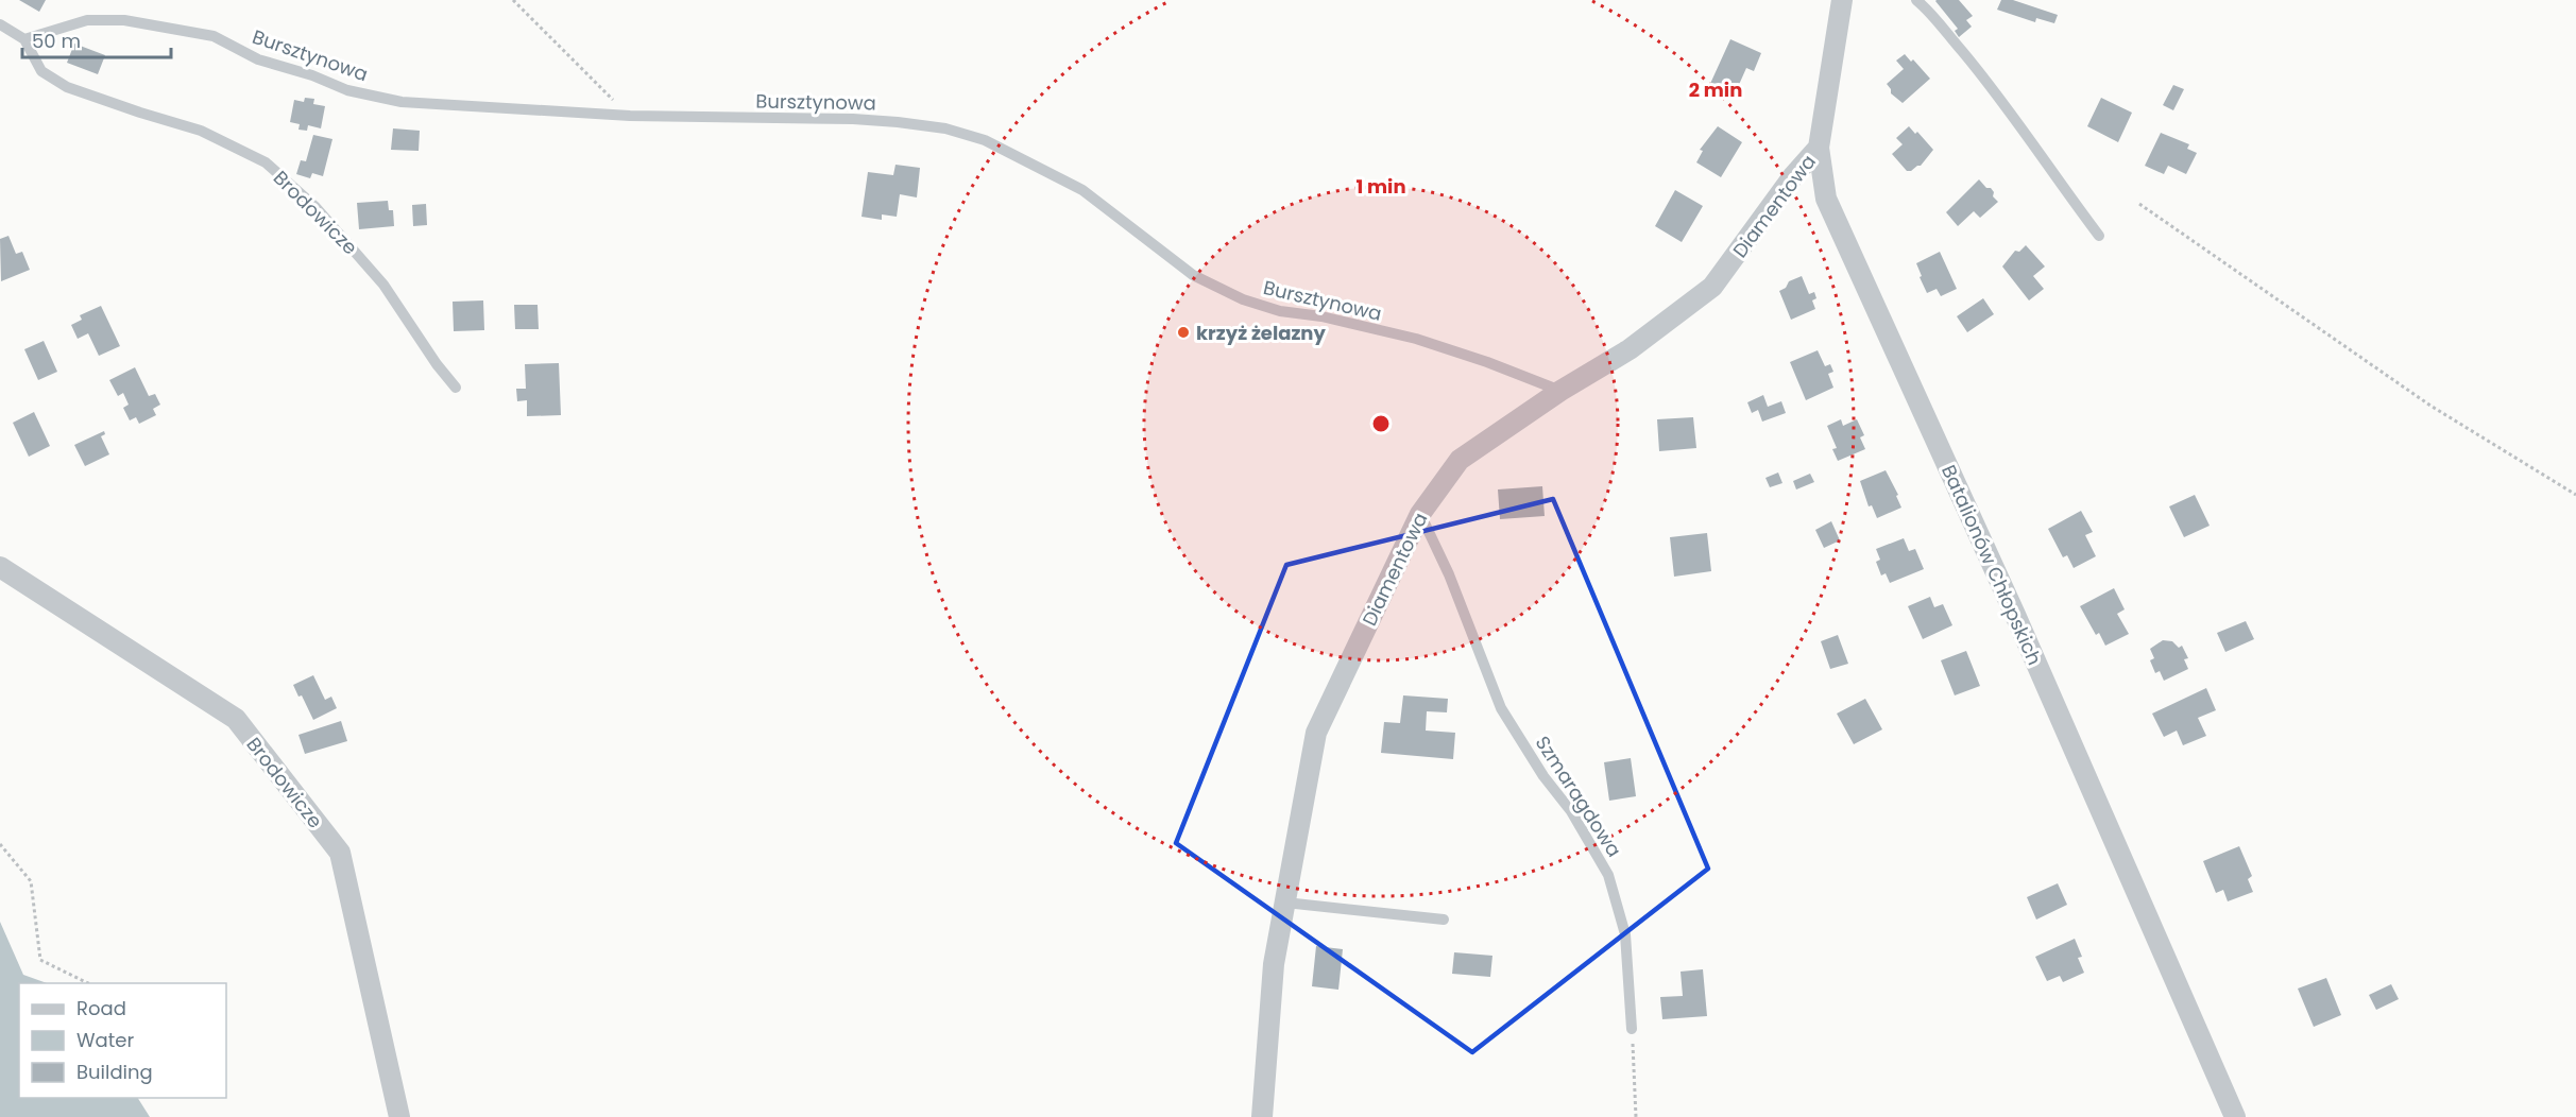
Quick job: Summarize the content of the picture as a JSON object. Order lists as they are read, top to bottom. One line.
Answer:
{"streets":{"street":["Diamentowa","Brodowicze","Batalionów Chłopskich"],"lane":["Bursztynowa","Szmaragdowa"]},"crossings":[["Bursztynowa","Diamentowa"],["Bursztynowa","Brodowicze"],["Diamentowa","Batalionów Chłopskich"],["Diamentowa","Szmaragdowa"]],"places":["krzyż żelazny"],"legend":["Road","Water","Building"],"scale_bar":"50 m","rings":["2 min","1 min"]}
